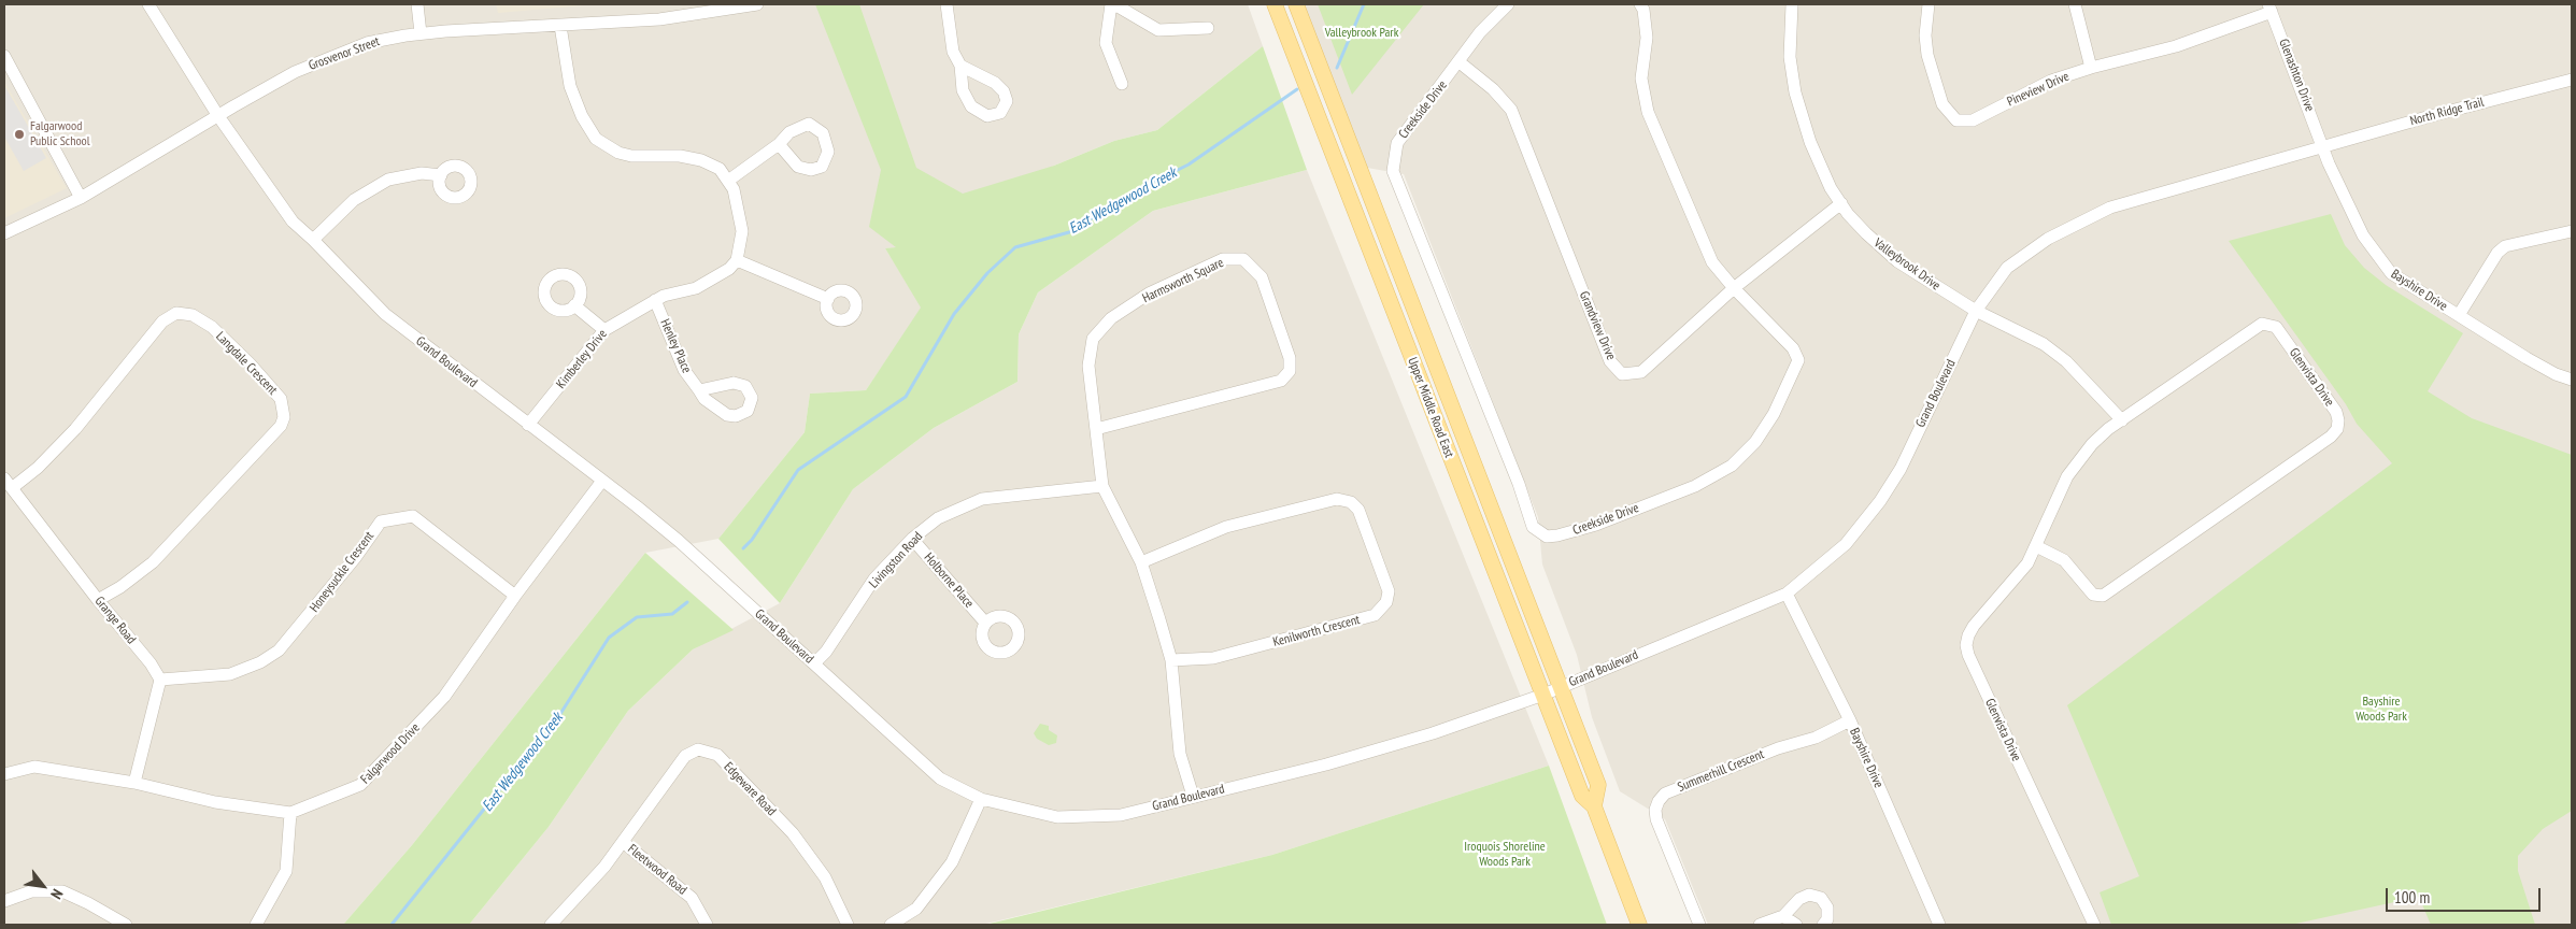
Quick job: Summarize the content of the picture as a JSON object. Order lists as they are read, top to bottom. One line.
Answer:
{"streets":{"main road":["Upper Middle Road East"],"street":["Grosvenor Street","Glenashton Drive","Pineview Drive","Creekside Drive","North Ridge Trail","Valleybrook Drive","Harmsworth Square","Bayshire Drive","Grandview Drive","Henley Place","Kimberley Drive","Grand Boulevard","Langdale Crescent","Glenvista Drive","Livingston Road","Honeysuckle Crescent","Holborne Place","Grange Road","Kenilworth Crescent","Falgarwood Drive","Summerhill Crescent","Edgeware Road","Fleetwood Road"]},"crossings":[["Grosvenor Street","Grand Boulevard"],["Glenashton Drive","Pineview Drive"],["Glenashton Drive","North Ridge Trail"],["Glenashton Drive","Bayshire Drive"],["Glenashton Drive","Grand Boulevard"],["Creekside Drive","Grandview Drive"],["North Ridge Trail","Bayshire Drive"],["North Ridge Trail","Grand Boulevard"],["Valleybrook Drive","Grandview Drive"],["Valleybrook Drive","Grand Boulevard"],["Valleybrook Drive","Glenvista Drive"],["Harmsworth Square","Grand Boulevard"],["Harmsworth Square","Livingston Road"],["Harmsworth Square","Kenilworth Crescent"],["Bayshire Drive","Grand Boulevard"],["Bayshire Drive","Summerhill Crescent"],["Henley Place","Kimberley Drive"],["Kimberley Drive","Grand Boulevard"],["Grand Boulevard","Upper Middle Road East"],["Grand Boulevard","Livingston Road"],["Grand Boulevard","Falgarwood Drive"],["Langdale Crescent","Grange Road"],["Livingston Road","Holborne Place"],["Honeysuckle Crescent","Grange Road"],["Honeysuckle Crescent","Falgarwood Drive"],["Edgeware Road","Fleetwood Road"]],"water":["East Wedgewood Creek"],"parks":["Valleybrook Park","Bayshire Woods Park","Iroquois Shoreline Woods Park"],"places":["Falgarwood Public School"],"scale_bar":"100 m","north":"bottom right"}
